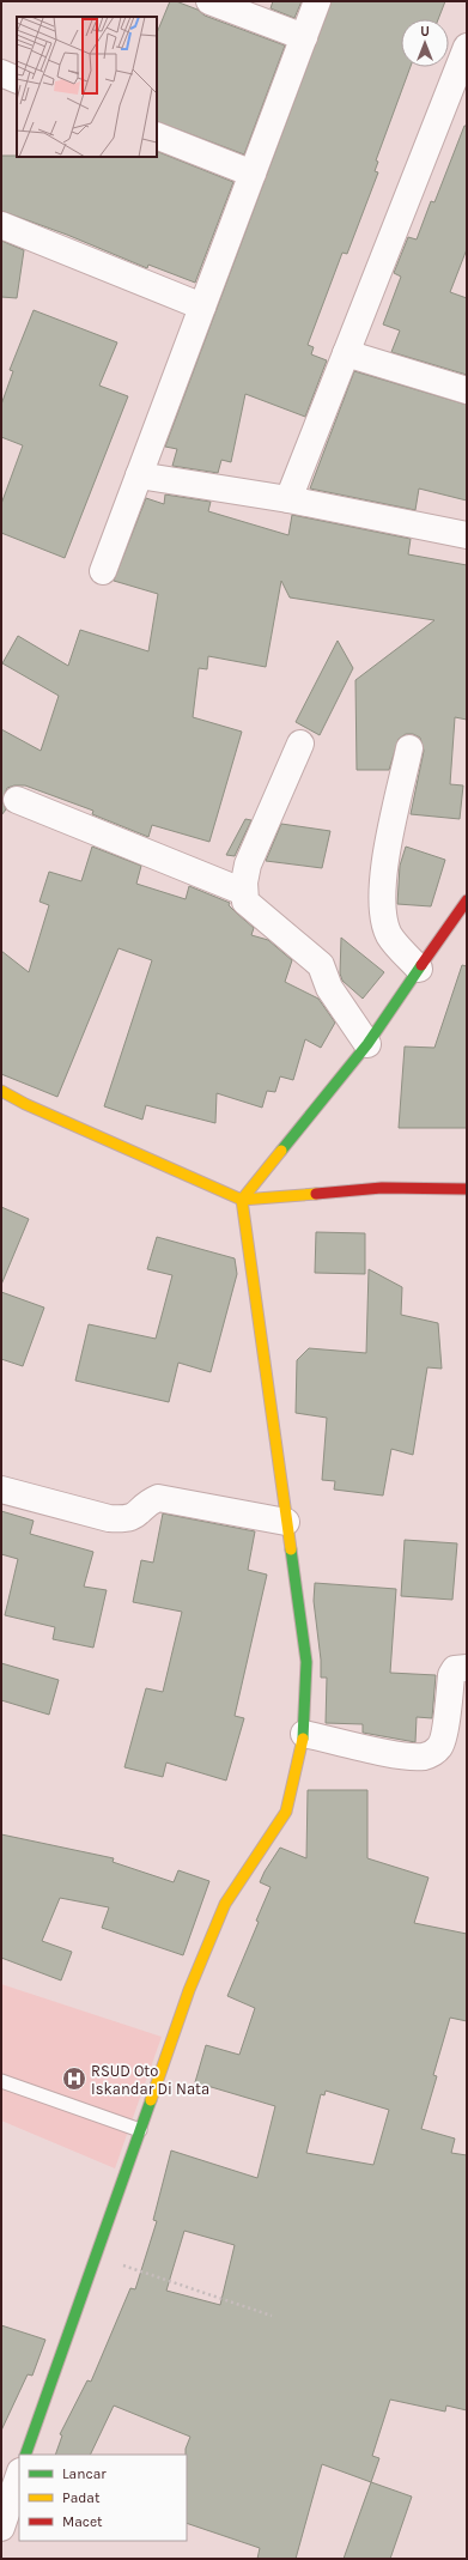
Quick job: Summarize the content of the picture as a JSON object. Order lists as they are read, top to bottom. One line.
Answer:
{"places":{"hospital":["RSUD Oto Iskandar Di Nata"]},"legend":["Lancar","Padat","Macet"],"north":"top"}
